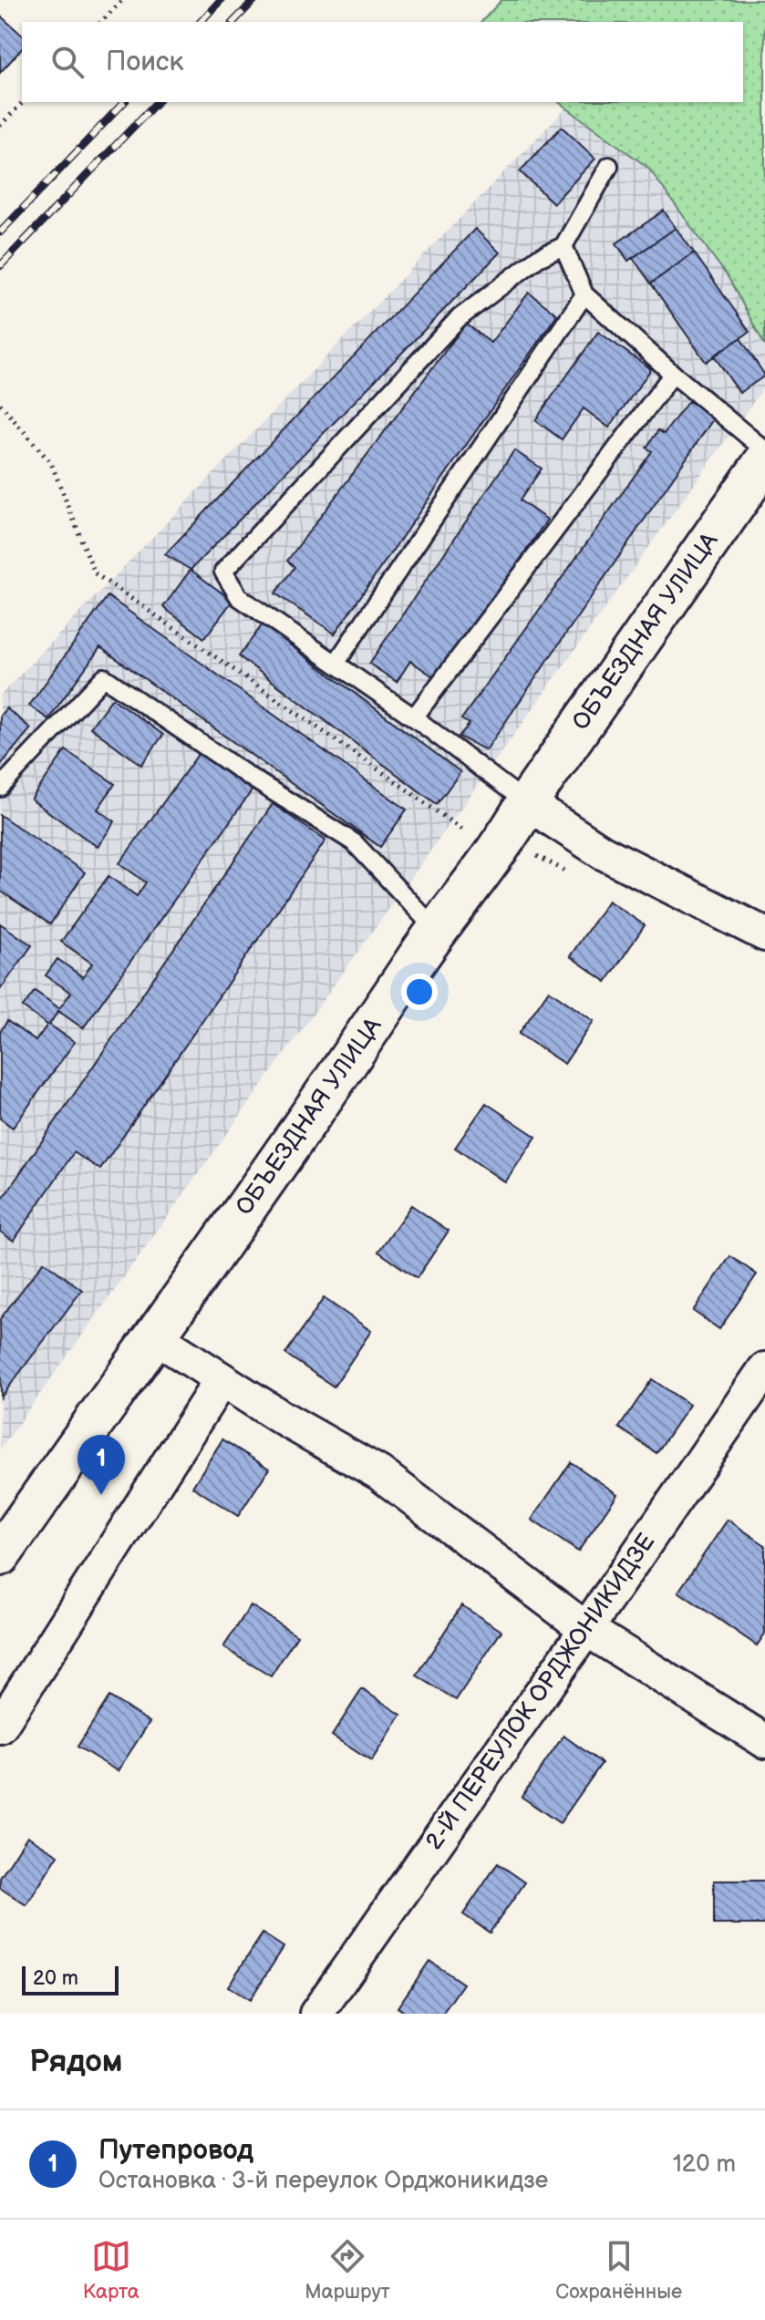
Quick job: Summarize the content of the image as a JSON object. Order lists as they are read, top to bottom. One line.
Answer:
{"streets":{"street":["ОБЪЕЗДНАЯ УЛИЦА","2-Й ПЕРЕУЛОК ОРДЖОНИКИДЗЕ"]},"scale_bar":"20 m","page":{"search":"Поиск","pins":"1","scale":"20 m","heading":"Рядом","list":[{"mark":"1","name":"Путепровод","note":"Остановка · 3-й переулок Орджоникидзе","value":"120 m"}],"nav":["Карта","Маршрут","Сохранённые"]}}
